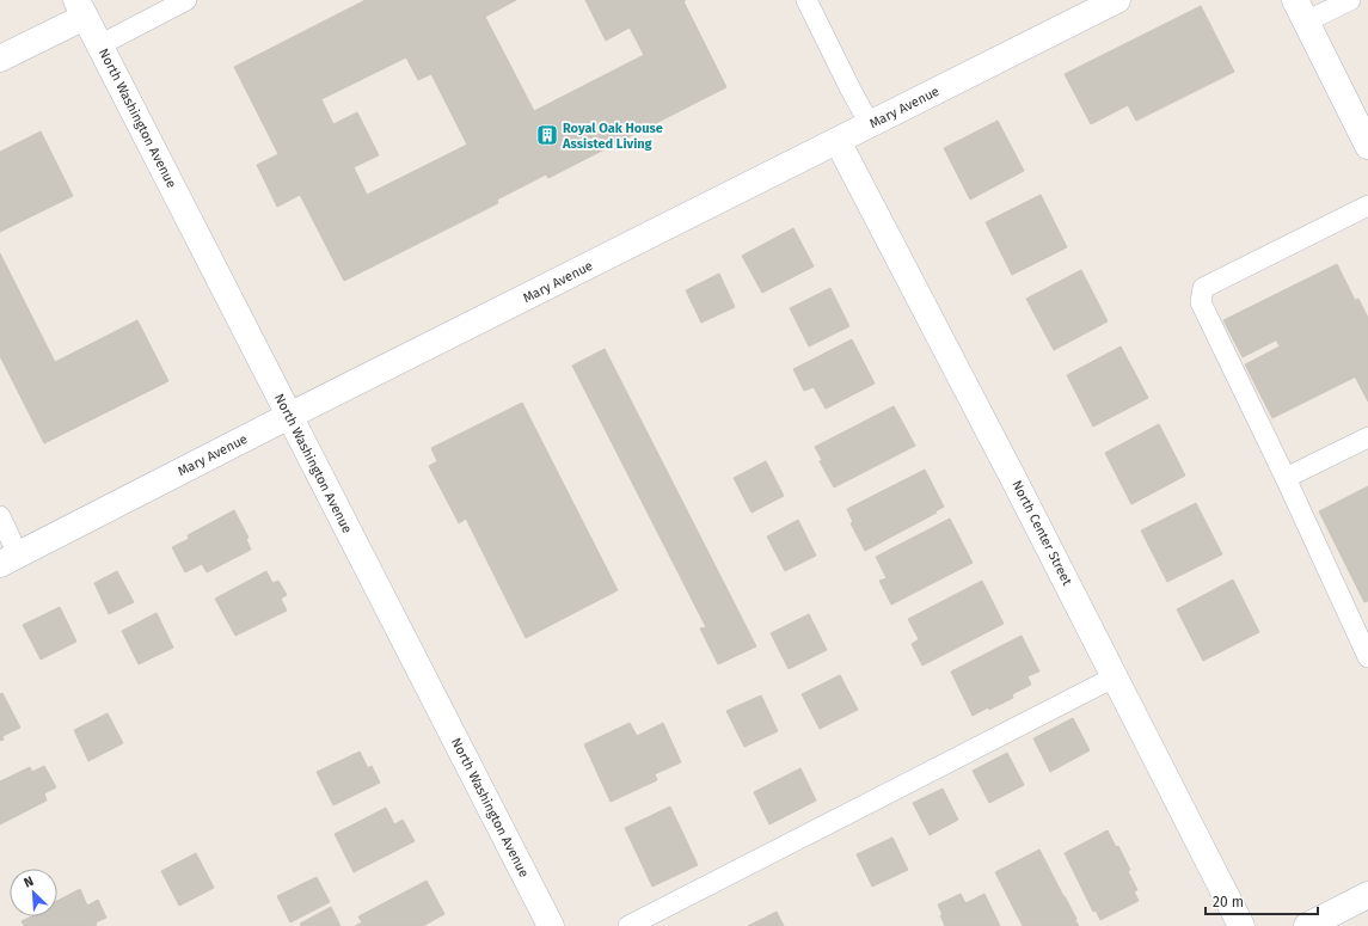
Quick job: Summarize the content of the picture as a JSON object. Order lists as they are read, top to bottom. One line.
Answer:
{"streets":{"street":["Mary Avenue","North Washington Avenue","North Center Street"]},"crossings":[["Mary Avenue","North Washington Avenue"],["Mary Avenue","North Center Street"]],"places":{"building":["Royal Oak House Assisted Living"]},"scale_bar":"20 m","north":"top left"}
